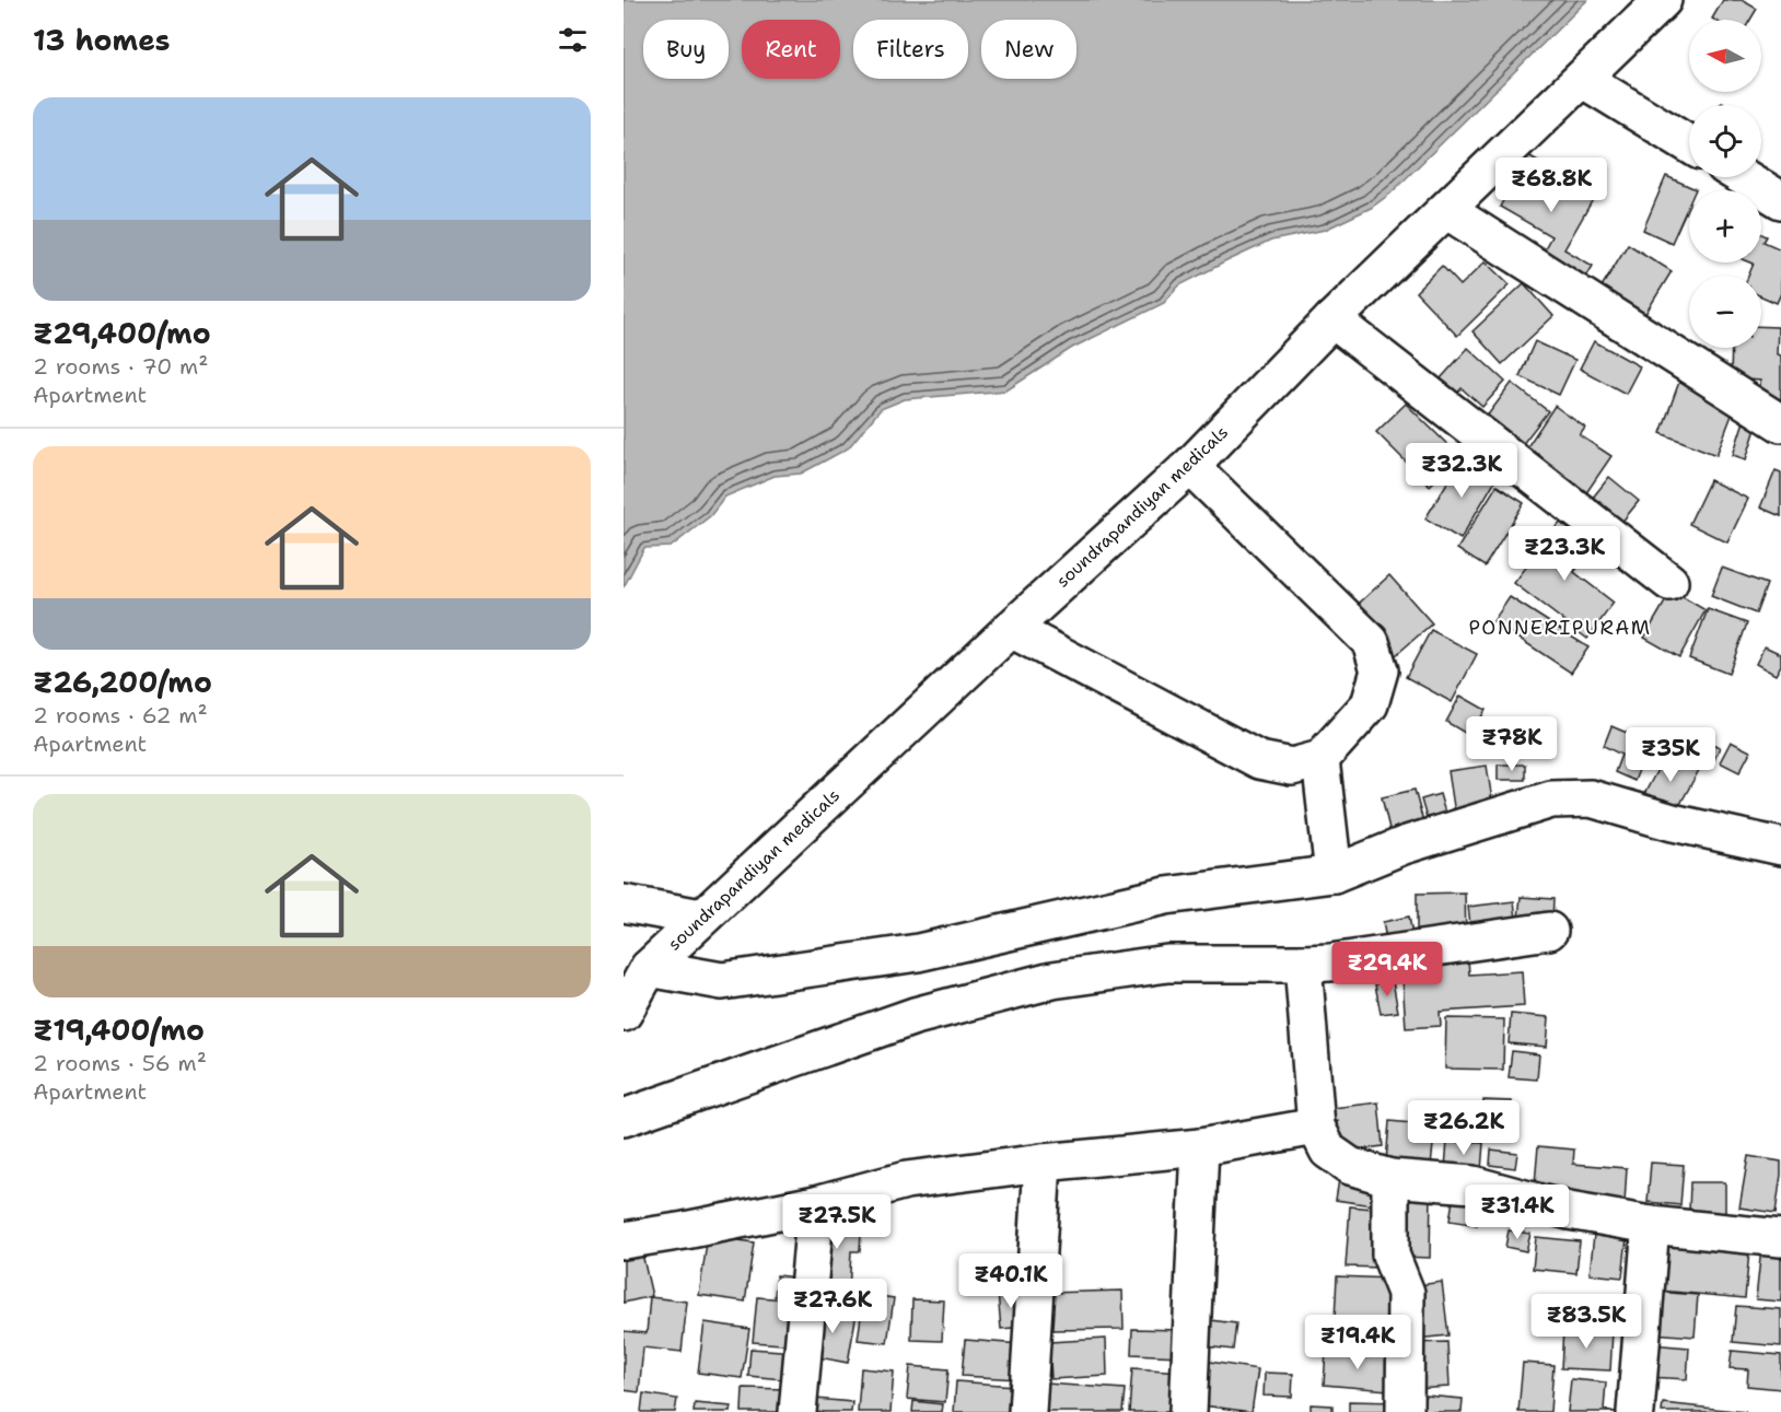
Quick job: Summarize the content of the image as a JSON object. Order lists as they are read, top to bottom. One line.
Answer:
{"streets":{"street":["soundrapandiyan medicals"]},"districts":["PONNERIPURAM"],"north":"left","page":{"heading":"13 homes","map_buttons":["+","−"],"chip":["Buy","Rent","Filters","New"],"list":[{"name":"₹29,400/mo","note":"2 rooms · 70 m² · Apartment"},{"name":"₹26,200/mo","note":"2 rooms · 62 m² · Apartment"},{"name":"₹19,400/mo","note":"2 rooms · 56 m² · Apartment"}],"price":["₹68.8K","₹32.3K","₹23.3K","₹78K","₹35K","₹29.4K","₹26.2K","₹31.4K","₹27.5K","₹40.1K","₹27.6K","₹83.5K","₹19.4K"]}}
